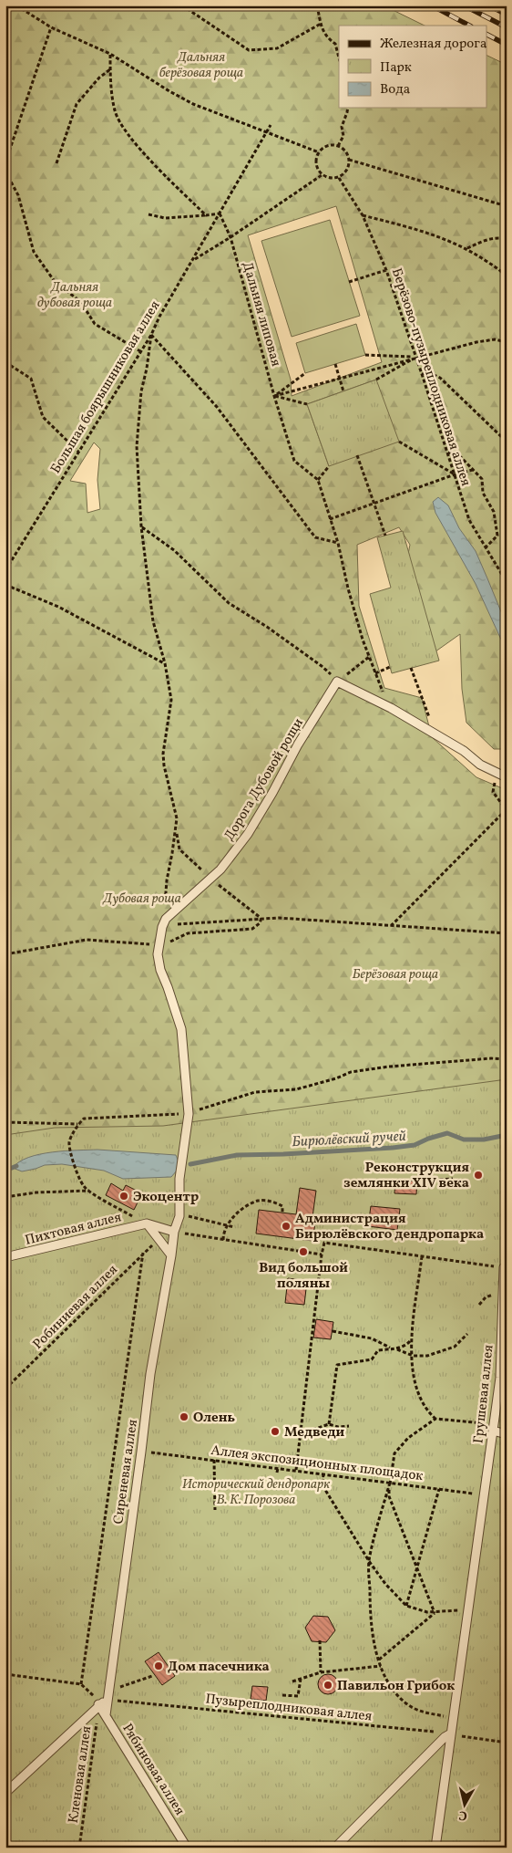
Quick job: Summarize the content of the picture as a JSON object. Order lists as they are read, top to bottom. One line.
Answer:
{"streets":{"lane":["Дорога Дубовой рощи","Пихтовая аллея","Грушевая аллея","Сиреневая аллея","Рябиновая аллея"],"path":["Дальняя липовая","Берёзово-пузыреплодниковая аллея","Большая боярышниковая аллея","Робиниевая аллея","Аллея экспозиционных площадок","Пузыреплодниковая аллея","Кленовая аллея"]},"crossings":[["Дальняя липовая","Большая боярышниковая аллея"],["Дорога Дубовой рощи","Сиреневая аллея"],["Грушевая аллея","Пузыреплодниковая аллея"],["Сиреневая аллея","Рябиновая аллея"],["Рябиновая аллея","Кленовая аллея"]],"water":["Бирюлёвский ручей"],"parks":["Дальняя берёзовая роща","Дальняя дубовая роща","Дубовая роща","Берёзовая роща","Исторический дендропарк В. К. Порозова"],"places":["Реконструкция землянки XIV века","Экоцентр","Администрация Бирюлёвского дендропарка","Вид большой поляны","Олень","Медведи","Дом пасечника","Павильон Грибок"],"legend":["Железная дорога","Парк","Вода"],"north":"bottom"}
